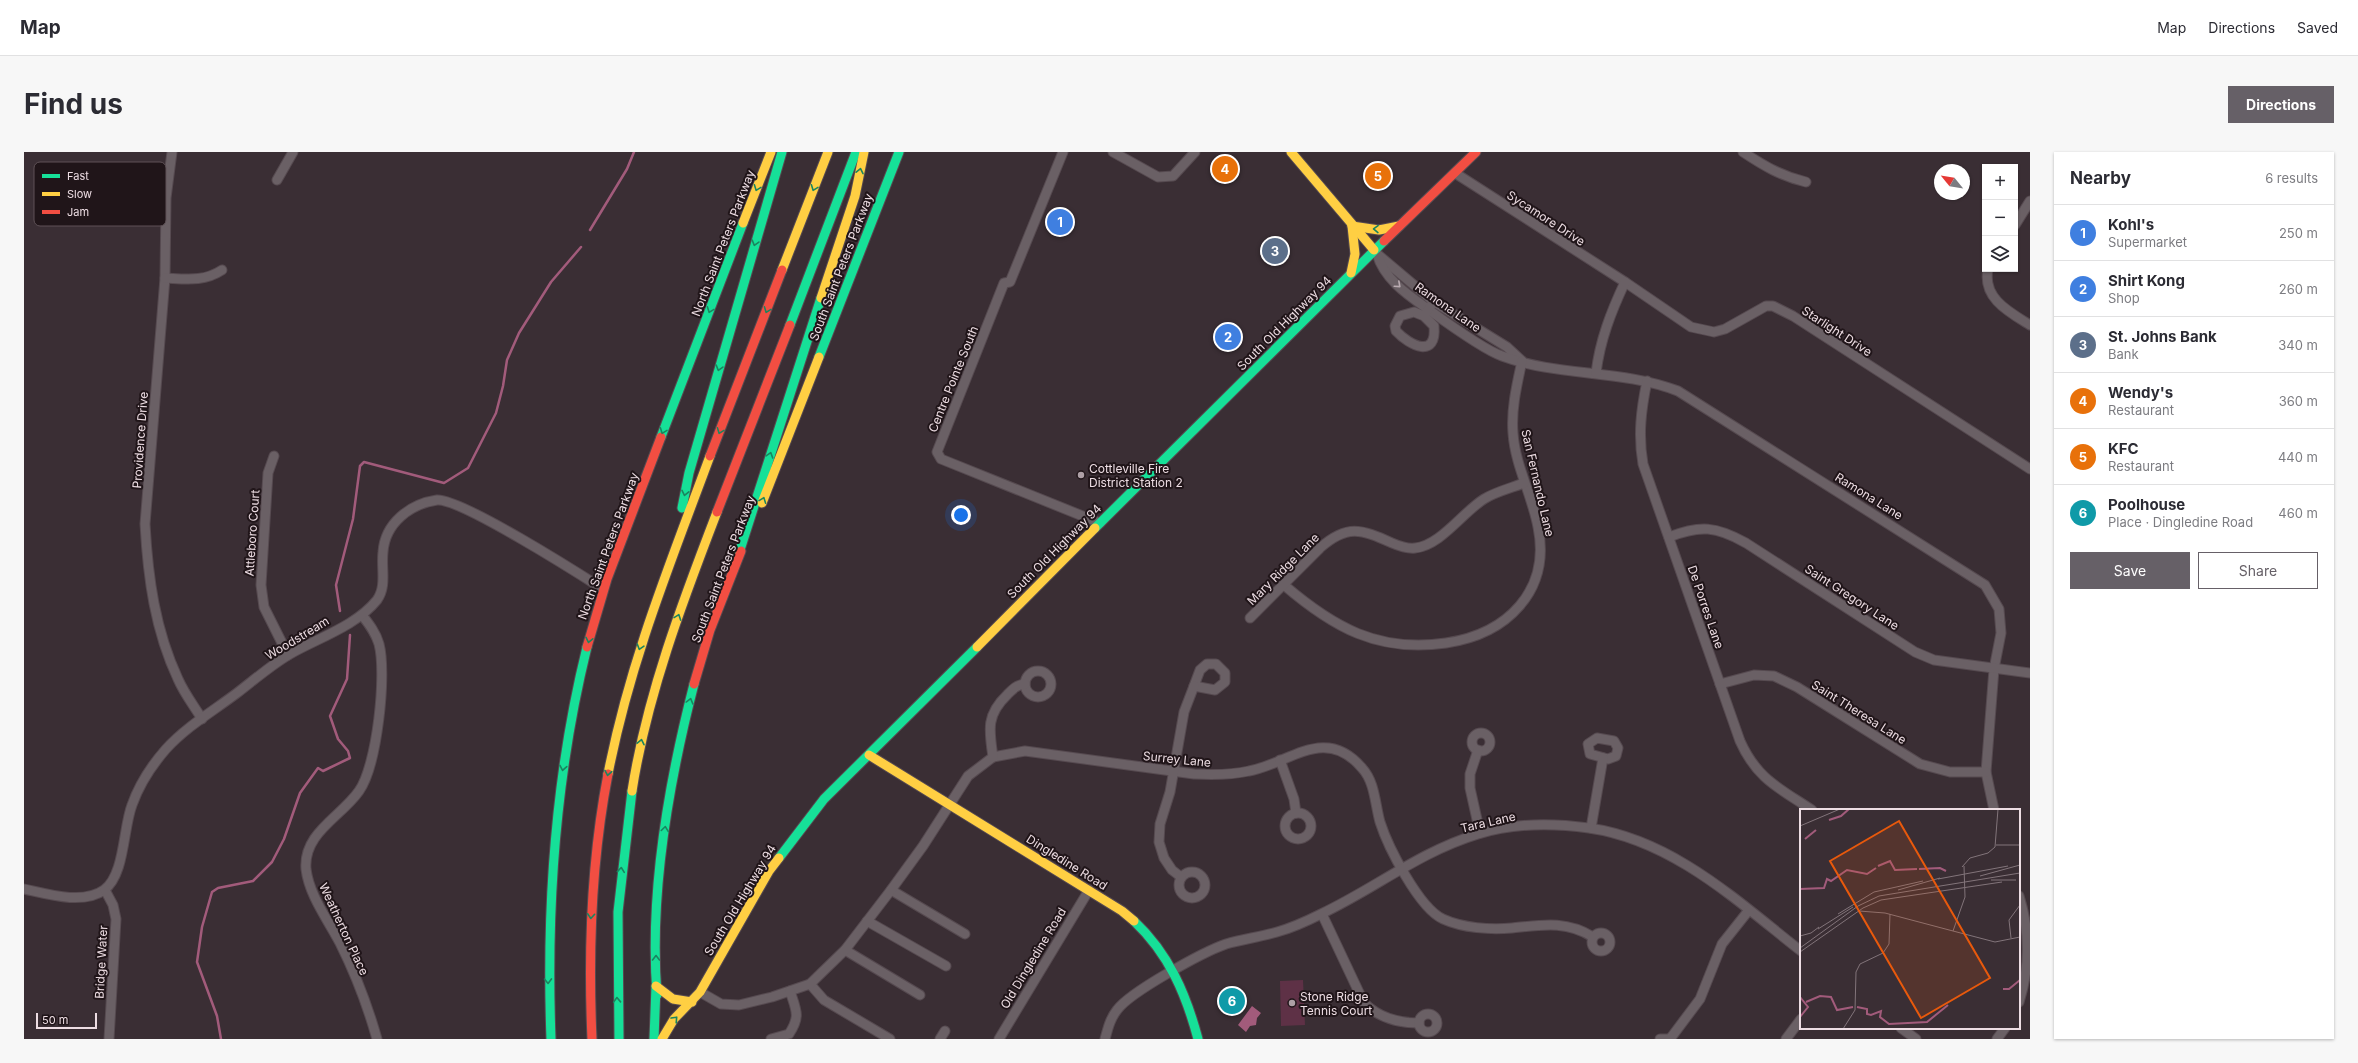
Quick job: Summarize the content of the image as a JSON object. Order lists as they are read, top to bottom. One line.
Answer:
{"streets":{"main road":["North Saint Peters Parkway","South Saint Peters Parkway","South Old Highway 94","Dingledine Road"],"street":["Sycamore Drive","Ramona Lane","Starlight Drive","Centre Pointe South","Providence Drive","San Fernando Lane","Attleboro Court","Mary Ridge Lane","Saint Gregory Lane","De Porres Lane","Woodstream","Saint Theresa Lane","Surrey Lane","Tara Lane","Weatherton Place","Old Dingledine Road","Bridge Water"]},"crossings":[["Sycamore Drive","South Old Highway 94"],["Sycamore Drive","Starlight Drive"],["North Saint Peters Parkway","Woodstream"],["South Saint Peters Parkway","South Old Highway 94"],["Ramona Lane","South Old Highway 94"],["Ramona Lane","San Fernando Lane"],["Ramona Lane","Saint Gregory Lane"],["Ramona Lane","De Porres Lane"],["Ramona Lane","Saint Theresa Lane"],["South Old Highway 94","Centre Pointe South"],["South Old Highway 94","Dingledine Road"],["Providence Drive","Woodstream"],["San Fernando Lane","Mary Ridge Lane"],["Attleboro Court","Woodstream"],["Saint Gregory Lane","De Porres Lane"],["De Porres Lane","Saint Theresa Lane"],["Woodstream","Weatherton Place"],["Woodstream","Bridge Water"],["Surrey Lane","Tara Lane"],["Tara Lane","Dingledine Road"],["Dingledine Road","Old Dingledine Road"]],"places":["Cottleville Fire District Station 2","Stone Ridge Tennis Court"],"legend":["Fast","Slow","Jam"],"scale_bar":"50 m","north":"top left","page":{"header":"Map","nav":["Map","Directions","Saved"],"buttons":["Directions",["Save","Share"]],"title":"Find us","heading":["Nearby","6 results"],"pins":["4","5","1","3","2","6"],"map_buttons":["+","−"],"list":[{"mark":"1","name":"Kohl's","note":"Supermarket","value":"250 m"},{"mark":"2","name":"Shirt Kong","note":"Shop","value":"260 m"},{"mark":"3","name":"St. Johns Bank","note":"Bank","value":"340 m"},{"mark":"4","name":"Wendy's","note":"Restaurant","value":"360 m"},{"mark":"5","name":"KFC","note":"Restaurant","value":"440 m"},{"mark":"6","name":"Poolhouse","note":"Place · Dingledine Road","value":"460 m"}],"scale":"50 m"}}
